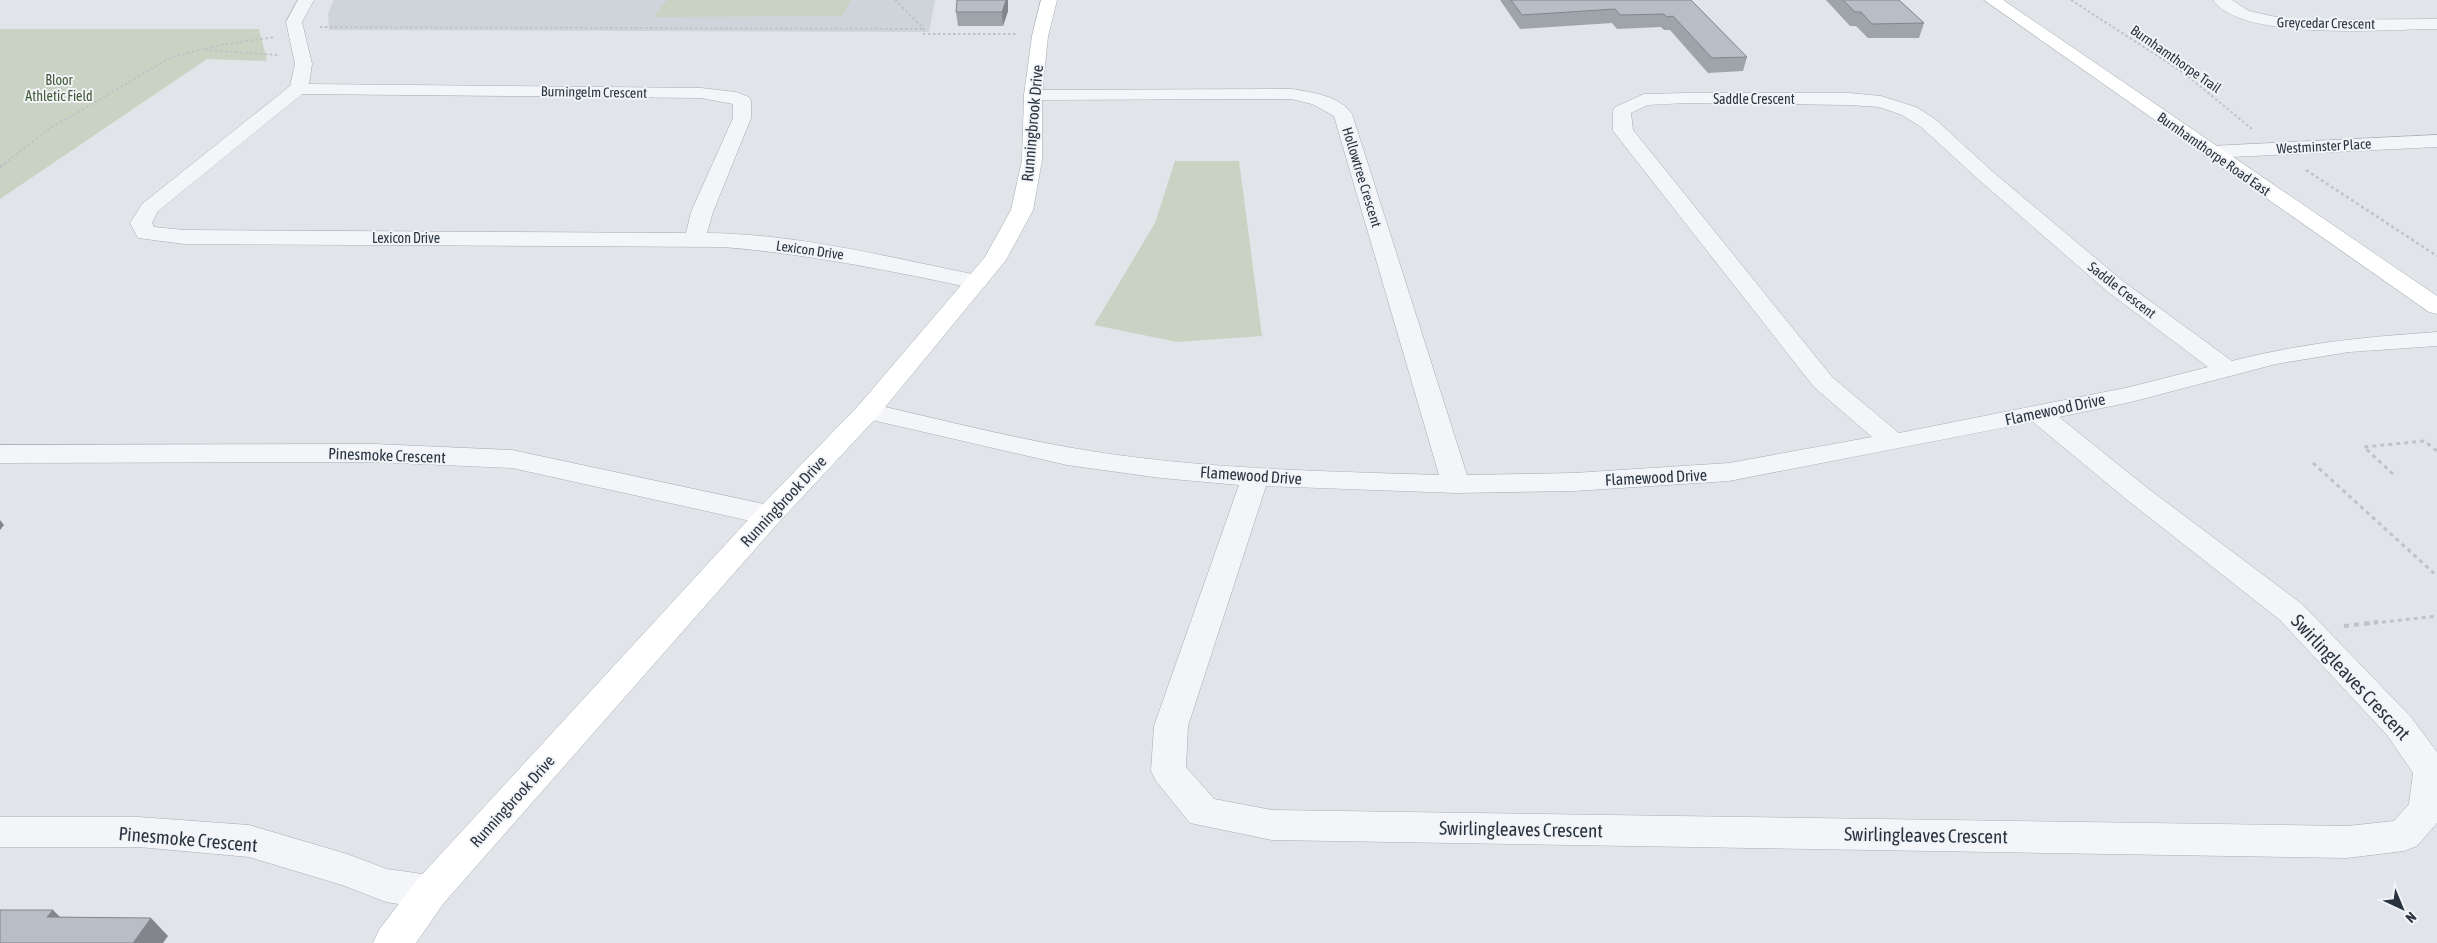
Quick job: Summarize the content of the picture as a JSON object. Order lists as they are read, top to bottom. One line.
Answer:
{"streets":{"street":["Greycedar Crescent","Burningelm Crescent","Saddle Crescent","Runningbrook Drive","Westminster Place","Burnhamthorpe Road East","Hollowtree Crescent","Lexicon Drive","Flamewood Drive","Pinesmoke Crescent","Swirlingleaves Crescent"],"path":["Burnhamthorpe Trail"]},"crossings":[["Burningelm Crescent","Lexicon Drive"],["Saddle Crescent","Flamewood Drive"],["Runningbrook Drive","Hollowtree Crescent"],["Runningbrook Drive","Lexicon Drive"],["Runningbrook Drive","Flamewood Drive"],["Runningbrook Drive","Pinesmoke Crescent"],["Westminster Place","Burnhamthorpe Road East"],["Hollowtree Crescent","Flamewood Drive"],["Flamewood Drive","Swirlingleaves Crescent"]],"parks":["Bloor Athletic Field"],"north":"bottom right"}
